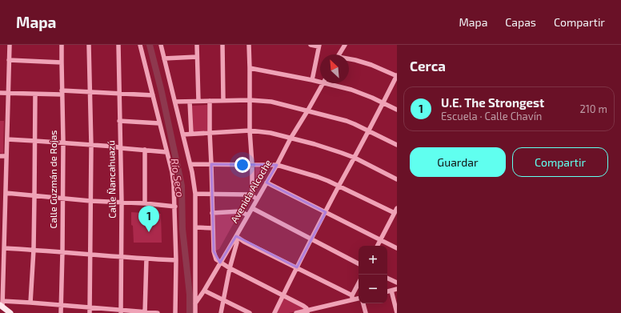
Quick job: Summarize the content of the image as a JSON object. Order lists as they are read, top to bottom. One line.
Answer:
{"streets":{"street":["Calle Guzmán de Rojas","Calle Ñancahuazú","Avenida Alcoche"]},"water":["Río Seco"],"north":"top left","page":{"header":"Mapa","nav":["Mapa","Capas","Compartir"],"heading":"Cerca","list":[{"mark":"1","name":"U.E. The Strongest","note":"Escuela · Calle Chavín","value":"210 m"}],"buttons":["Guardar","Compartir"],"pins":"1","map_buttons":["+","−"]}}
